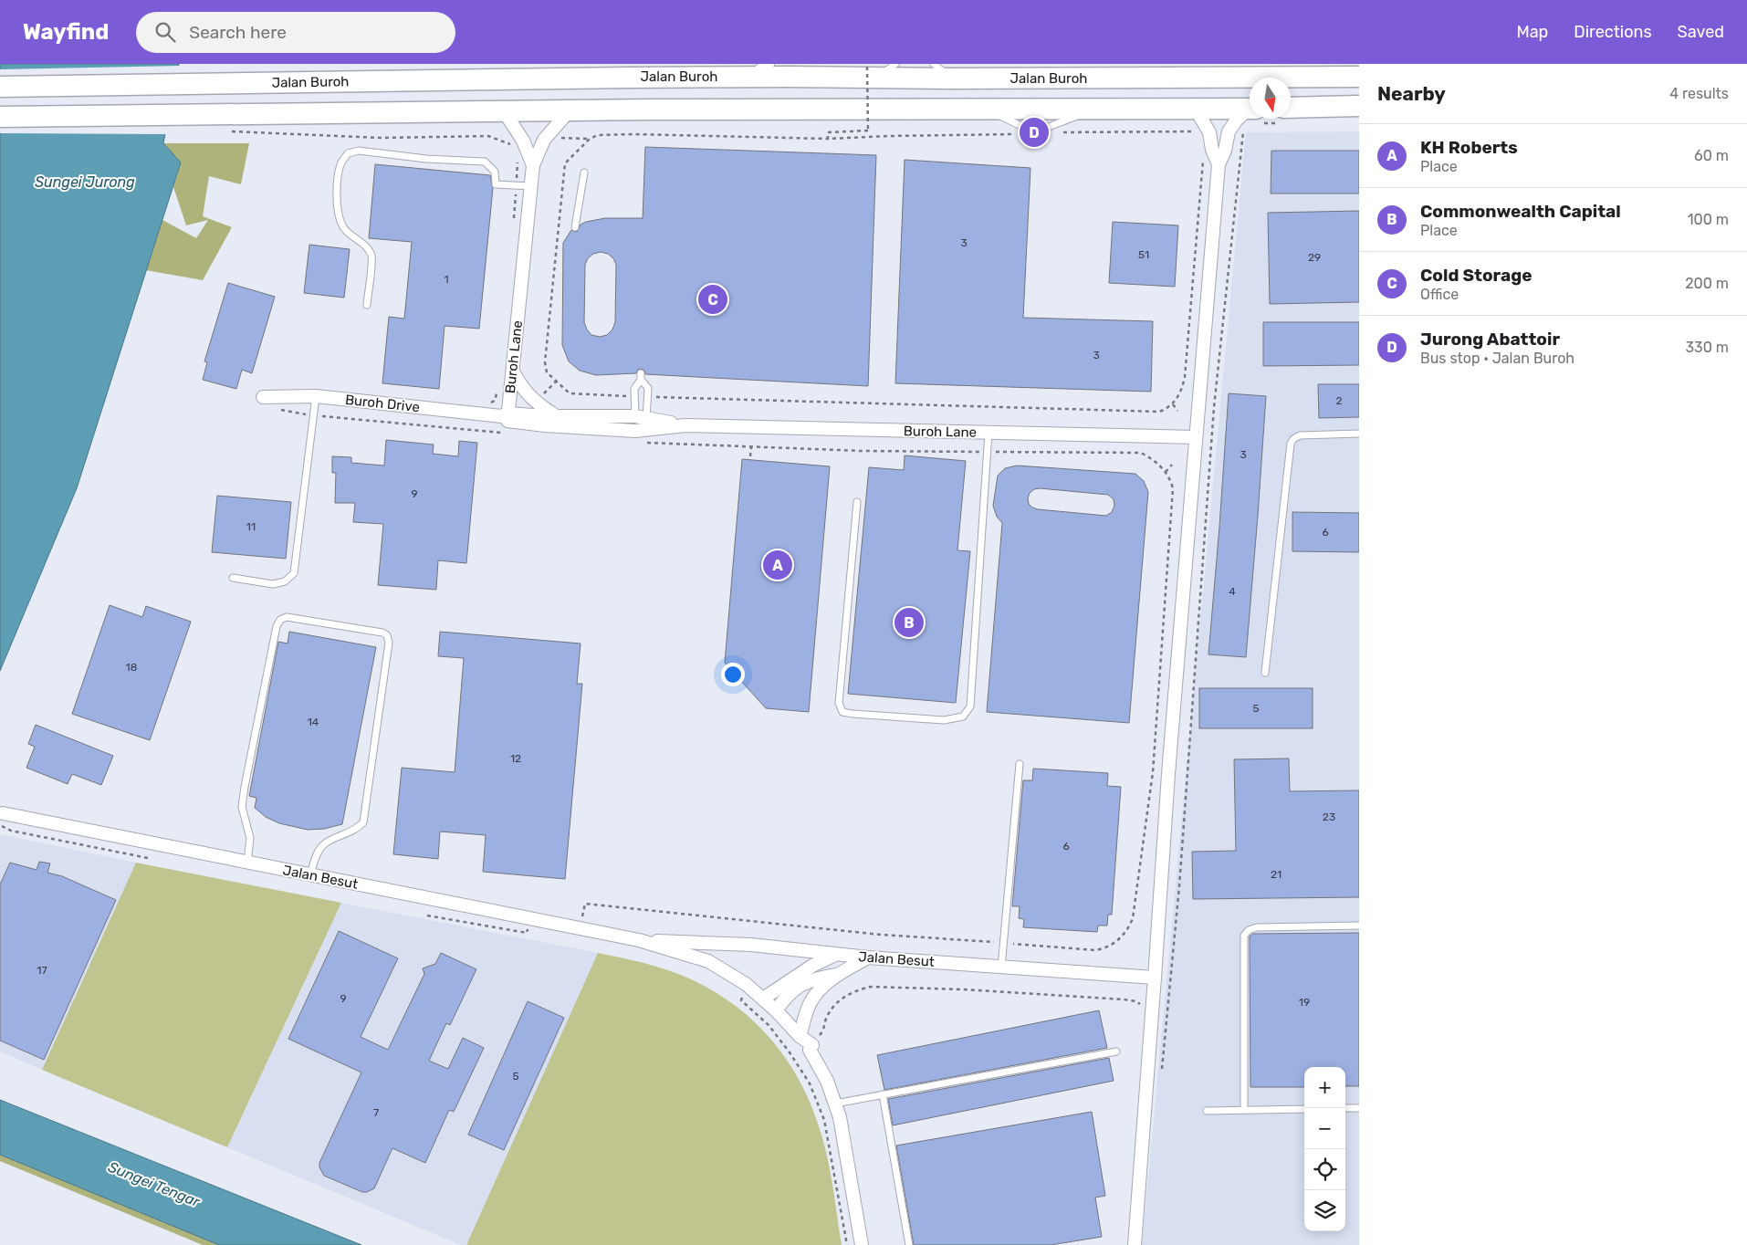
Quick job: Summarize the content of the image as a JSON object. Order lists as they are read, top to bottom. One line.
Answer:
{"streets":{"highway":["Jalan Buroh"],"street":["Buroh Lane","Buroh Drive","Jalan Besut"]},"crossings":[["Buroh Lane","Buroh Drive"]],"water":["Sungei Jurong","Sungei Tengar"],"house_numbers":["3","51","29","1","3","2","3","9","11","6","4","18","5","14","12","23","6","21","17","9","19","5","7"],"north":"bottom","page":{"header":"Wayfind","search":"Search here","nav":["Map","Directions","Saved"],"heading":["Nearby","4 results"],"pins":["D","C","A","B"],"list":[{"mark":"A","name":"KH Roberts","note":"Place","value":"60 m"},{"mark":"B","name":"Commonwealth Capital","note":"Place","value":"100 m"},{"mark":"C","name":"Cold Storage","note":"Office","value":"200 m"},{"mark":"D","name":"Jurong Abattoir","note":"Bus stop · Jalan Buroh","value":"330 m"}],"map_buttons":["+","−"]}}
